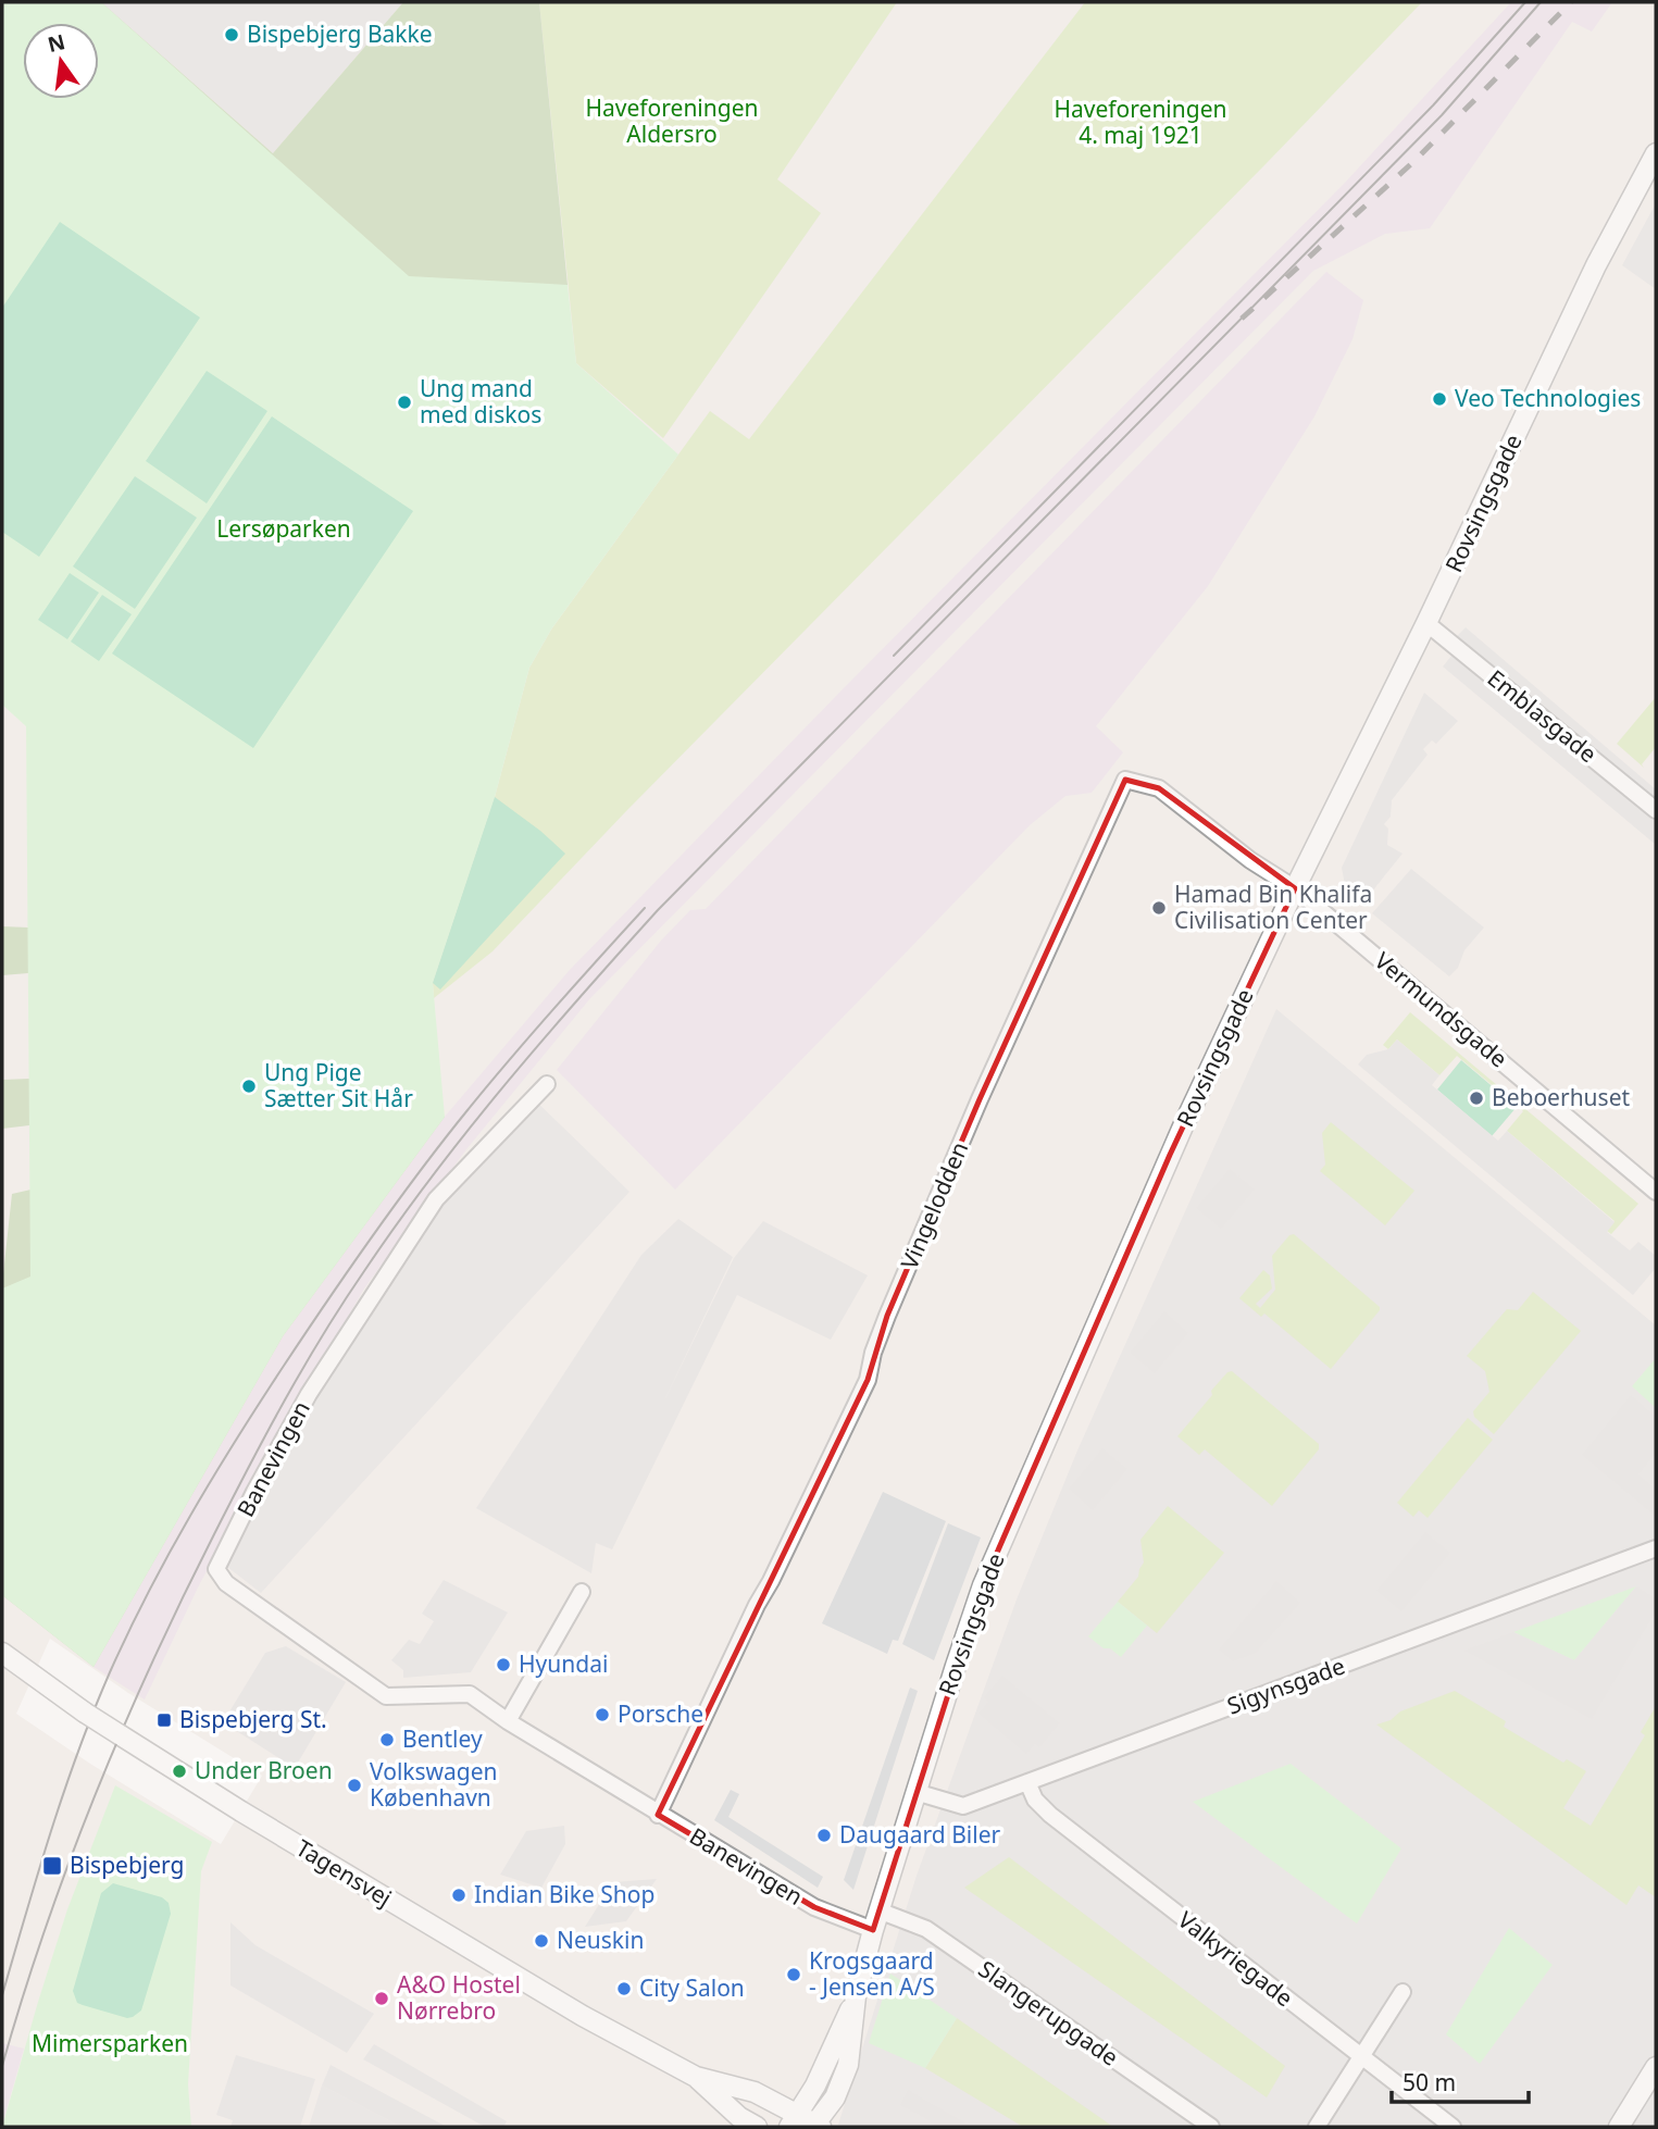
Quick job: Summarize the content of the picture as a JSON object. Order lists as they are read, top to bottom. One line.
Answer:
{"streets":{"street":["Rovsingsgade","Emblasgade","Vermundsgade","Vingelodden","Banevingen","Sigynsgade","Tagensvej","Valkyriegade","Slangerupgade"]},"crossings":[["Rovsingsgade","Emblasgade"],["Rovsingsgade","Vermundsgade"],["Rovsingsgade","Vingelodden"],["Rovsingsgade","Banevingen"],["Rovsingsgade","Sigynsgade"],["Rovsingsgade","Tagensvej"],["Rovsingsgade","Slangerupgade"],["Vermundsgade","Vingelodden"],["Vingelodden","Banevingen"],["Sigynsgade","Valkyriegade"]],"parks":["Haveforeningen Aldersro","Haveforeningen 4. maj 1921","Lersøparken","Mimersparken"],"places":{"other":["Bispebjerg Bakke","Veo Technologies","Ung mand med diskos","Hamad Bin Khalifa Civilisation Center","Ung Pige Sætter Sit Hår","Beboerhuset","Hyundai","Porsche","Bentley","Under Broen","Volkswagen København","Daugaard Biler","Indian Bike Shop","Neuskin","Krogsgaard - Jensen A/S","City Salon","A&O Hostel Nørrebro"],"transit":["Bispebjerg St.","Bispebjerg"]},"scale_bar":"50 m","north":"top"}
